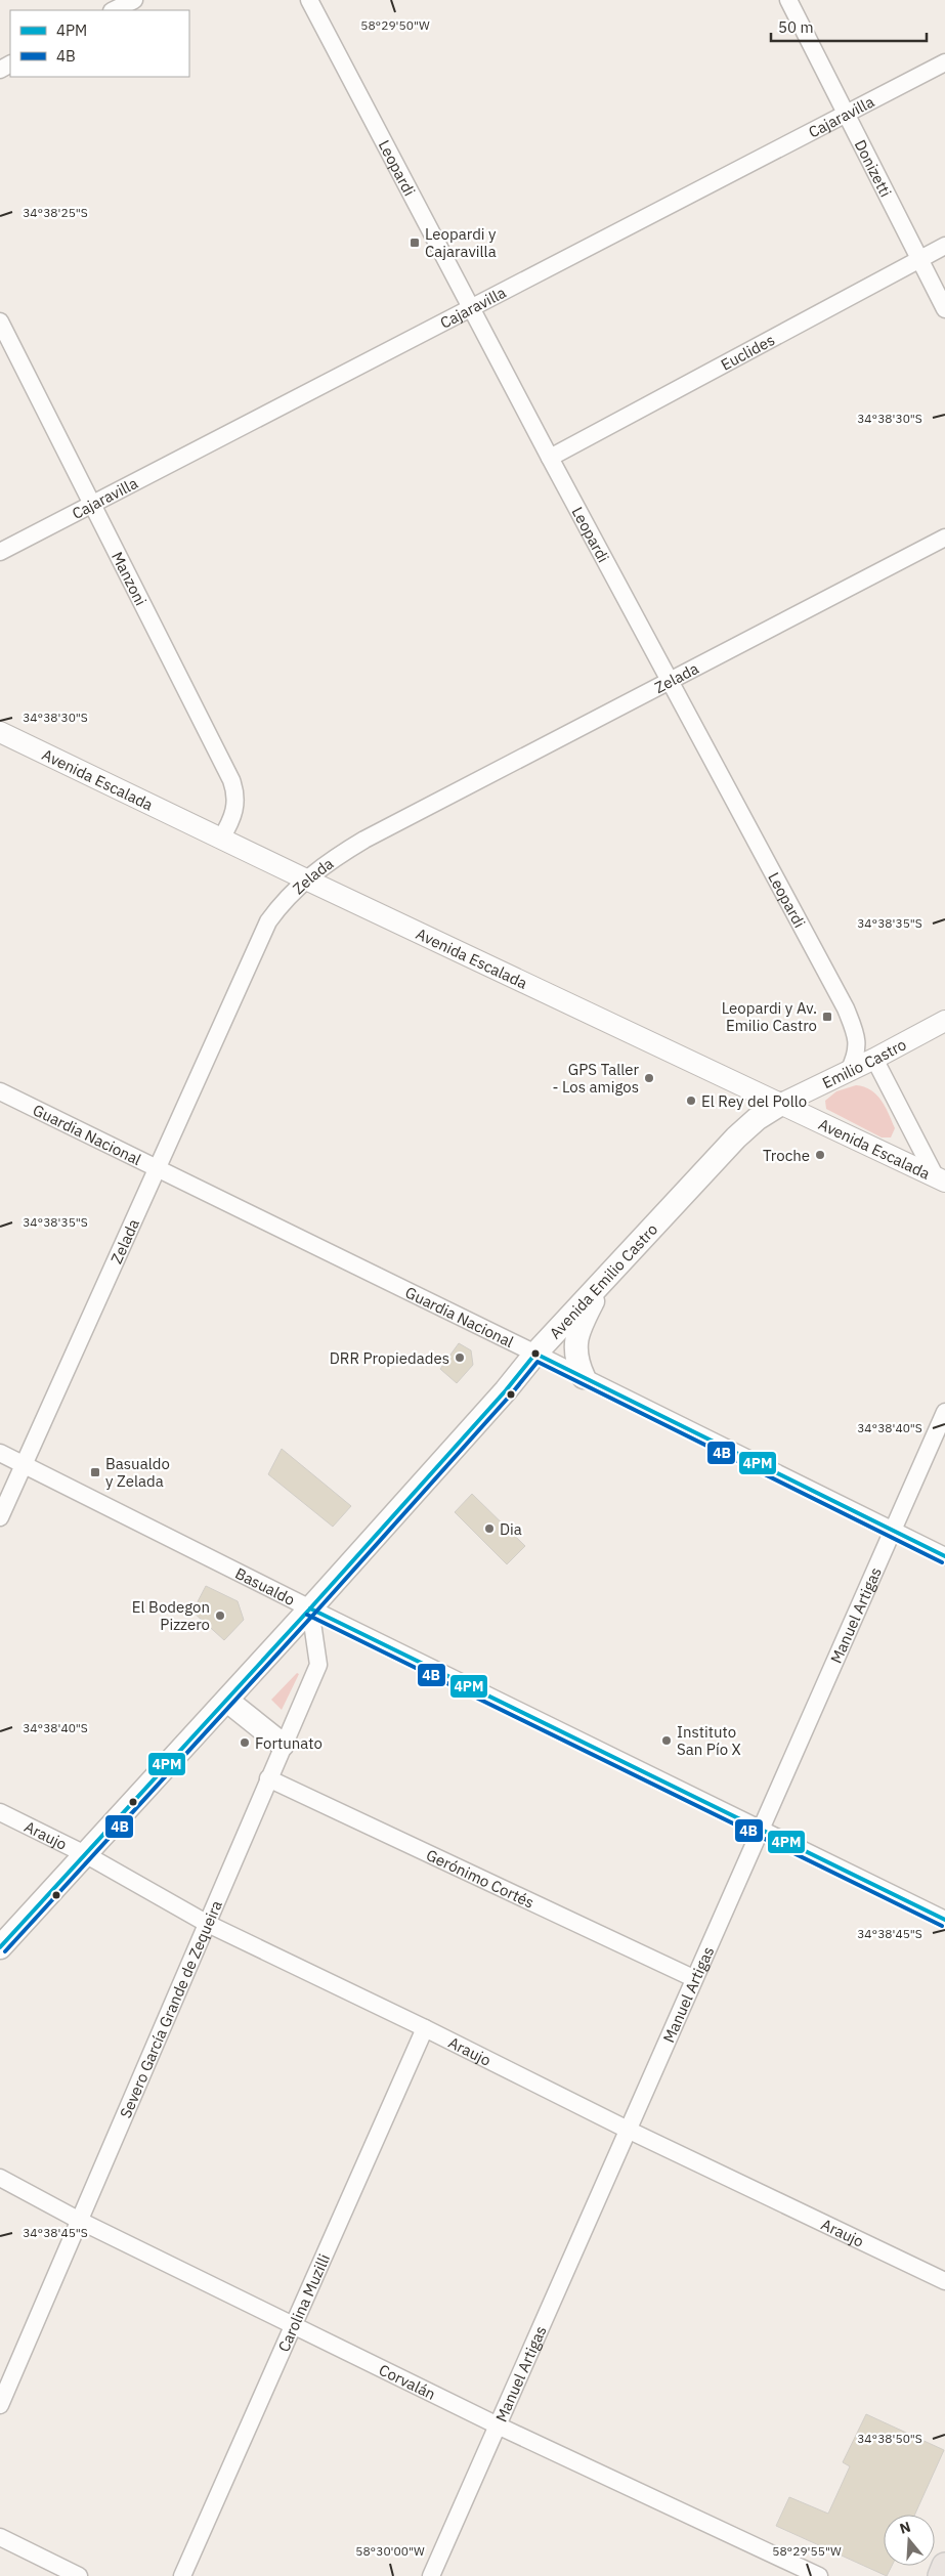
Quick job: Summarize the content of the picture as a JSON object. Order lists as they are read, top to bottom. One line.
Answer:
{"streets":{"main road":["Avenida Emilio Castro"],"street":["Cajaravilla","Leopardi","Donizetti","Euclides","Manzoni","Zelada","Avenida Escalada","Emilio Castro","Guardia Nacional","Basualdo","Manuel Artigas","Araujo","Gerónimo Cortés","Severo García Grande de Zequeira","Carolina Muzilli","Corvalán"]},"crossings":[["Cajaravilla","Leopardi"],["Cajaravilla","Donizetti"],["Cajaravilla","Manzoni"],["Leopardi","Euclides"],["Leopardi","Zelada"],["Leopardi","Emilio Castro"],["Donizetti","Euclides"],["Manzoni","Avenida Escalada"],["Zelada","Avenida Escalada"],["Zelada","Guardia Nacional"],["Zelada","Basualdo"],["Avenida Escalada","Emilio Castro"],["Avenida Escalada","Avenida Emilio Castro"],["Emilio Castro","Avenida Emilio Castro"],["Guardia Nacional","Avenida Emilio Castro"],["Guardia Nacional","Manuel Artigas"],["Avenida Emilio Castro","Basualdo"],["Avenida Emilio Castro","Araujo"],["Avenida Emilio Castro","Severo García Grande de Zequeira"],["Basualdo","Manuel Artigas"],["Basualdo","Severo García Grande de Zequeira"],["Manuel Artigas","Araujo"],["Manuel Artigas","Gerónimo Cortés"],["Manuel Artigas","Corvalán"],["Araujo","Severo García Grande de Zequeira"],["Araujo","Carolina Muzilli"],["Gerónimo Cortés","Severo García Grande de Zequeira"],["Severo García Grande de Zequeira","Corvalán"],["Carolina Muzilli","Corvalán"]],"places":{"transit":["Leopardi y Cajaravilla","Leopardi y Av. Emilio Castro","Basualdo y Zelada"],"other":["GPS Taller - Los amigos","El Rey del Pollo","Troche","DRR Propiedades","Dia","El Bodegon Pizzero","Instituto San Pío X","Fortunato"]},"lines":["transit line 4PM","transit line 4B"],"legend":["4PM","4B"],"scale_bar":"50 m","north":"top","coordinates":["58°29'50\"W","34°38'25\"S","34°38'30\"S","34°38'35\"S","34°38'40\"S","34°38'45\"S","34°38'50\"S","58°30'00\"W","58°29'55\"W"]}
